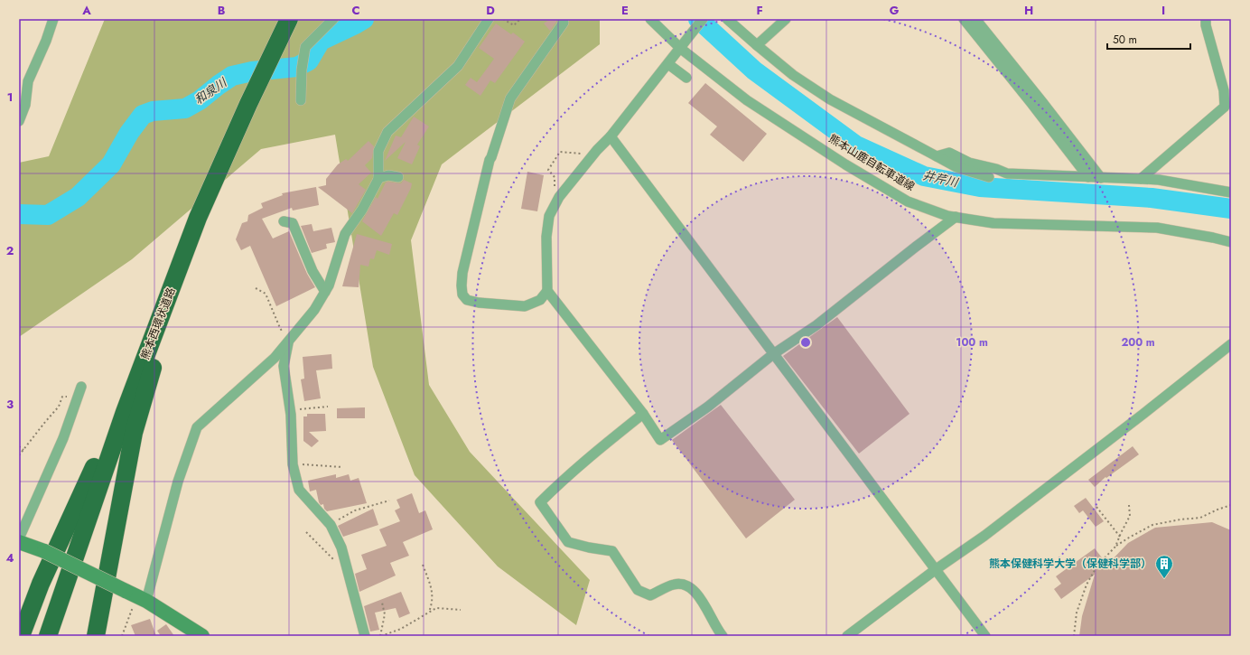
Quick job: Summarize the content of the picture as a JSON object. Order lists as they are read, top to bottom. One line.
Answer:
{"streets":{"highway":["熊本西環状道路"]},"water":["和泉川","井芹川"],"places":{"building":["熊本保健科学大学（保健科学部）"]},"scale_bar":"50 m","grid":{"columns":["A","B","C","D","E","F","G","H","I"],"rows":["1","2","3","4"]},"rings":["100 m","200 m"]}
